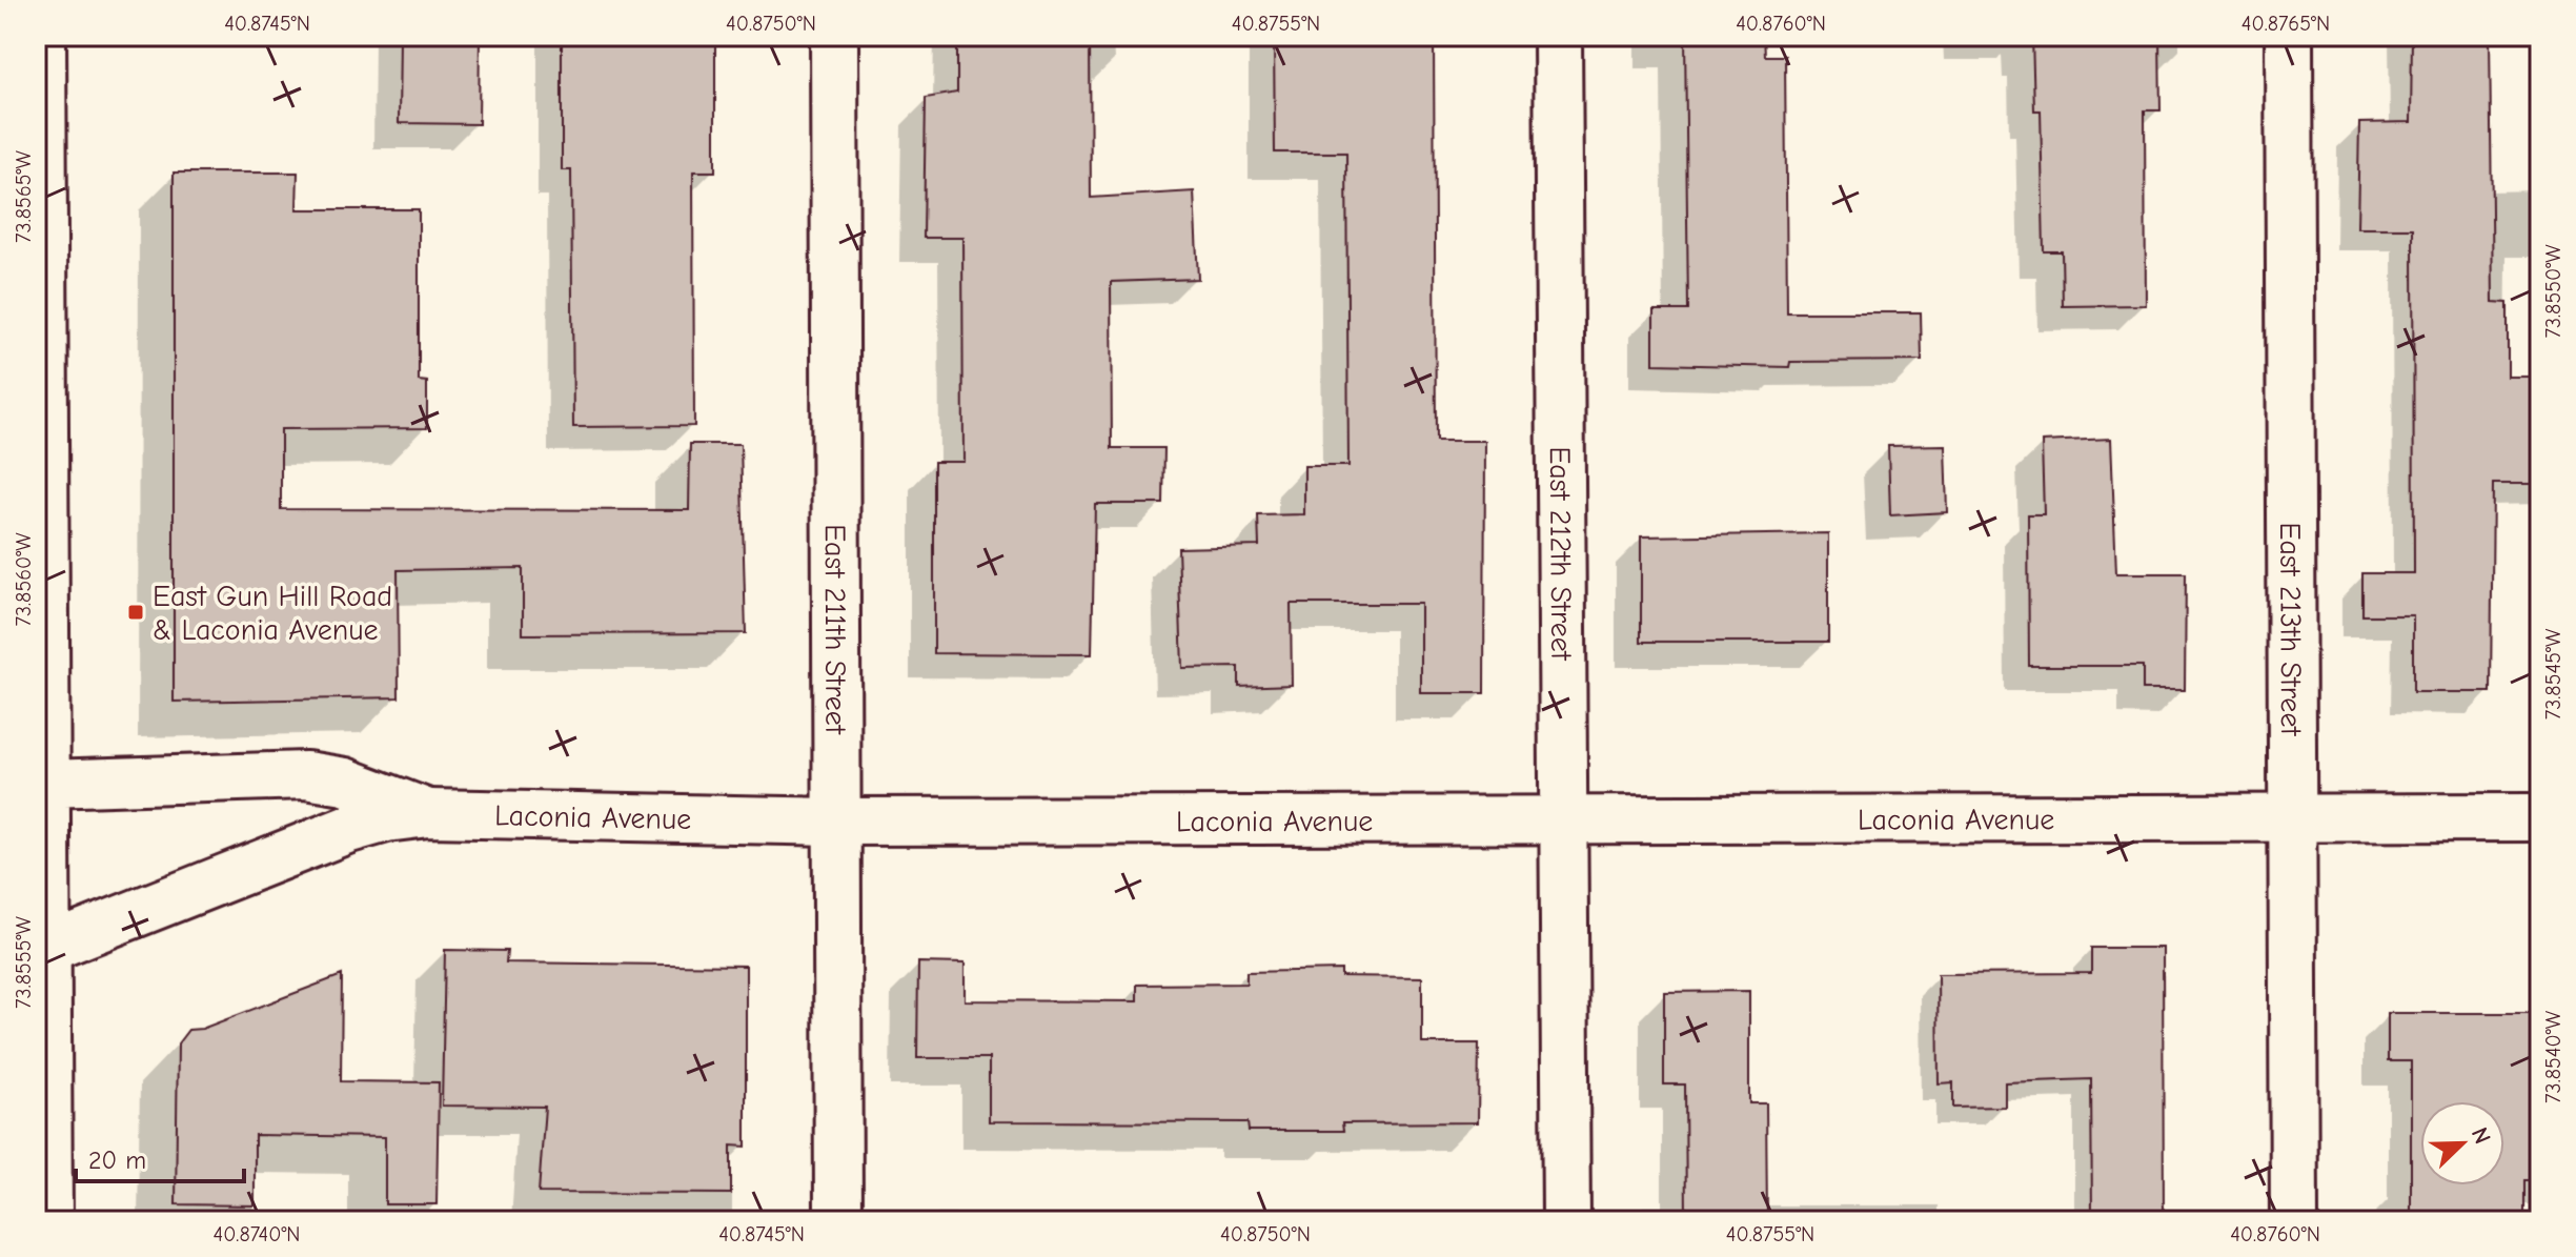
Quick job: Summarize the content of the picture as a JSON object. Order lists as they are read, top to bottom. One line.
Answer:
{"streets":{"street":["East 212th Street","East 213th Street","East 211th Street","Laconia Avenue"]},"crossings":[["East 212th Street","Laconia Avenue"],["East 213th Street","Laconia Avenue"],["East 211th Street","Laconia Avenue"]],"places":{"transit":["East Gun Hill Road & Laconia Avenue"]},"scale_bar":"20 m","north":"top right","coordinates":["40.8745°N","40.8750°N","40.8755°N","40.8760°N","40.8765°N","73.8565°W","73.8550°W","73.8560°W","73.8545°W","73.8555°W","73.8540°W","40.8740°N"]}
